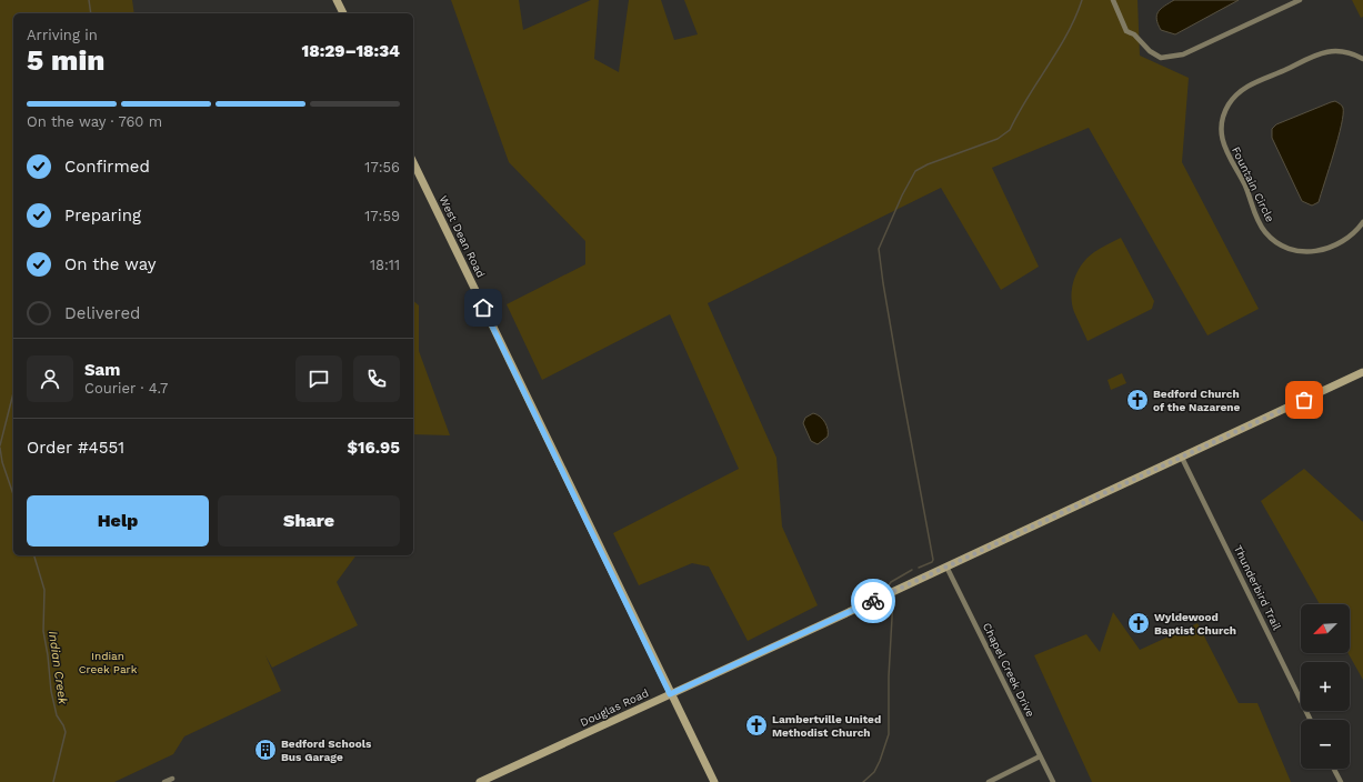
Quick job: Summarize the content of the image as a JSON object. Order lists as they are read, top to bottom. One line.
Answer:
{"streets":{"street":["Fountain Circle","West Dean Road","Thunderbird Trail","Chapel Creek Drive","Douglas Road"]},"crossings":[["West Dean Road","Douglas Road"],["Thunderbird Trail","Douglas Road"],["Chapel Creek Drive","Douglas Road"]],"water":["Indian Creek"],"parks":["Indian Creek Park"],"places":{"church":["Bedford Church of the Nazarene","Wyldewood Baptist Church","Lambertville United Methodist Church"],"building":["Bedford Schools Bus Garage"]},"north":"bottom left","page":{"heading":["5 min","Arriving in","18:29–18:34"],"panel":["Sam","Courier · 4.7","Order #4551","$16.95"],"bar":"On the way · 760 m","list":[["Confirmed","17:56"],["Preparing","17:59"],["On the way","18:11"],"Delivered"],"buttons":["Help","Share"],"map_buttons":["+","−"]}}
